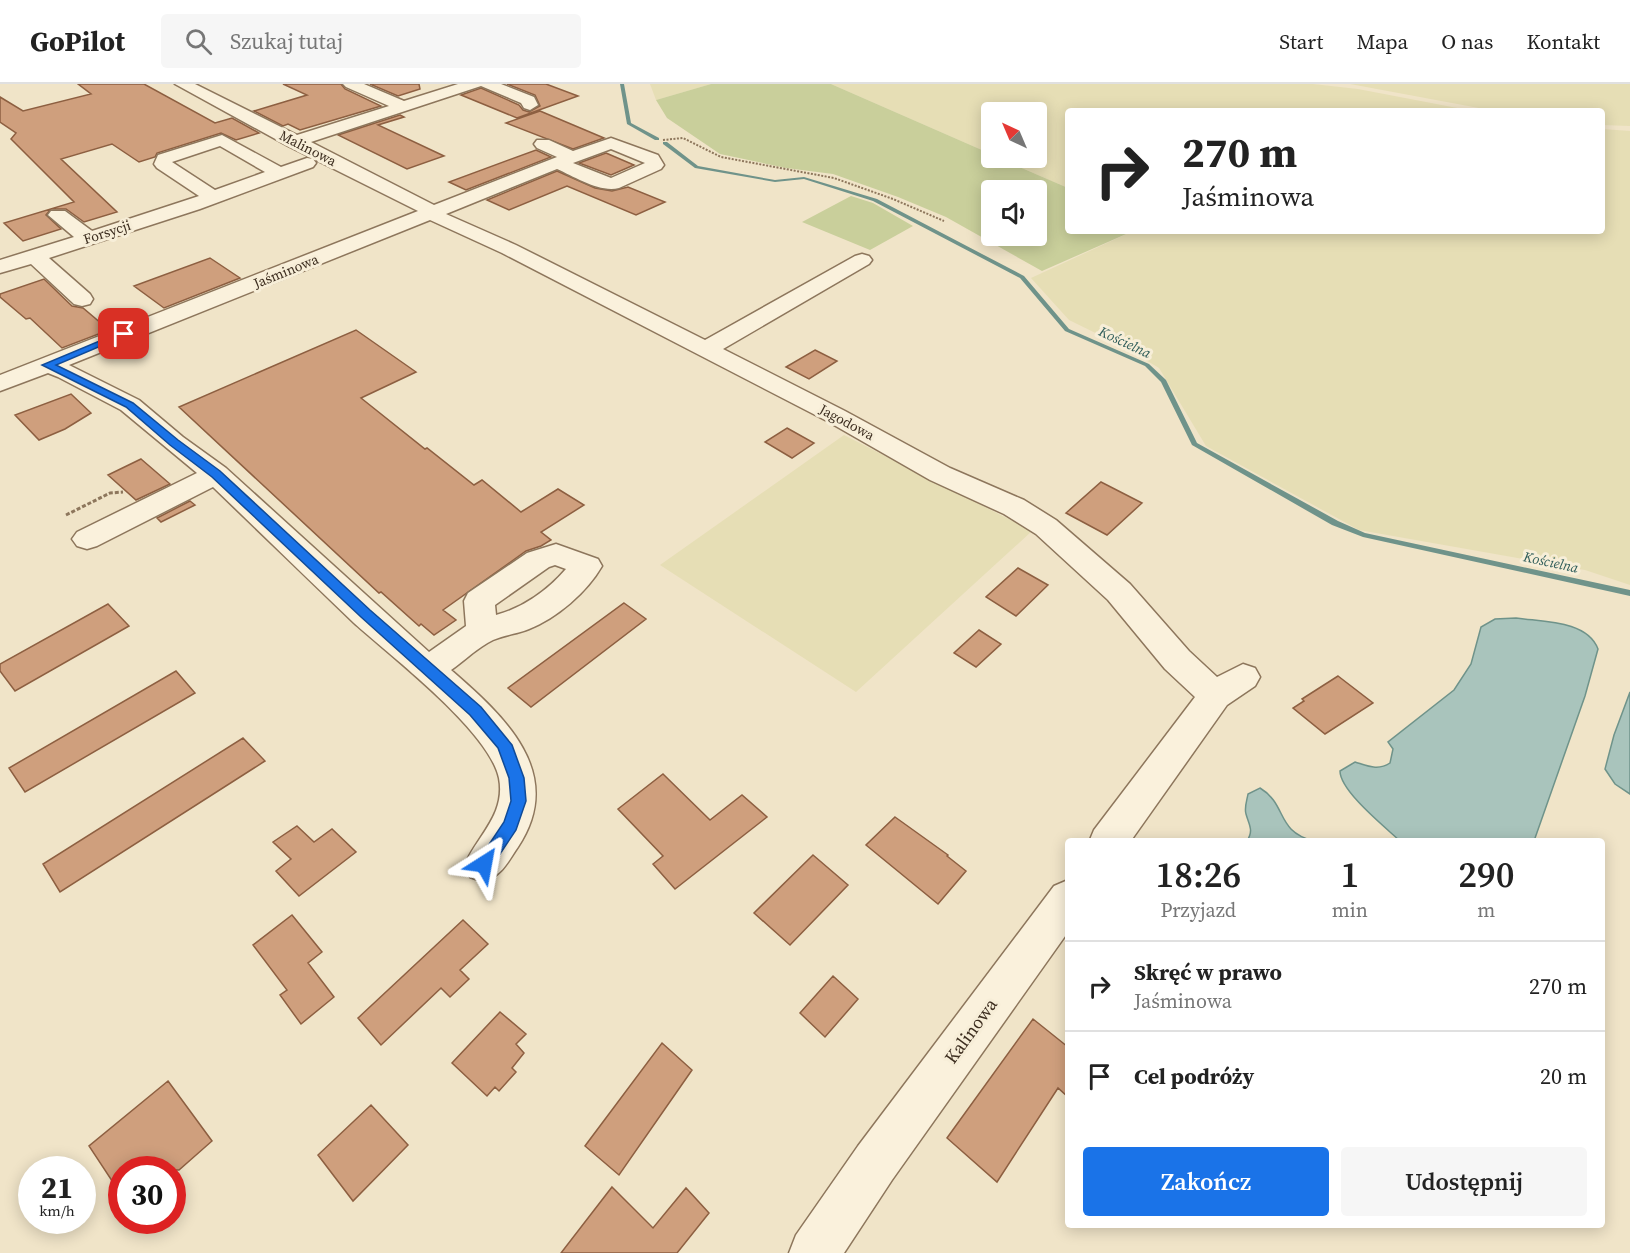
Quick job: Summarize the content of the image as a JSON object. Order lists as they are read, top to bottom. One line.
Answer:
{"streets":{"street":["Malinowa","Forsycji","Jaśminowa","Jagodowa","Kalinowa"]},"crossings":[["Malinowa","Jaśminowa"],["Malinowa","Jagodowa"],["Jaśminowa","Jagodowa"]],"water":["Kościelna"],"north":"top left","page":{"header":"GoPilot","search":"Szukaj tutaj","nav":["Start","Mapa","O nas","Kontakt"],"turn":["270 m","Jaśminowa"],"eta":["18:26","Przyjazd","1","min","290","m"],"list":[{"name":"Skręć w prawo","note":"Jaśminowa","value":"270 m"},{"name":"Cel podróży","value":"20 m"}],"buttons":["Zakończ","Udostępnij"],"speed":"21 km/h","limit":"30"}}
